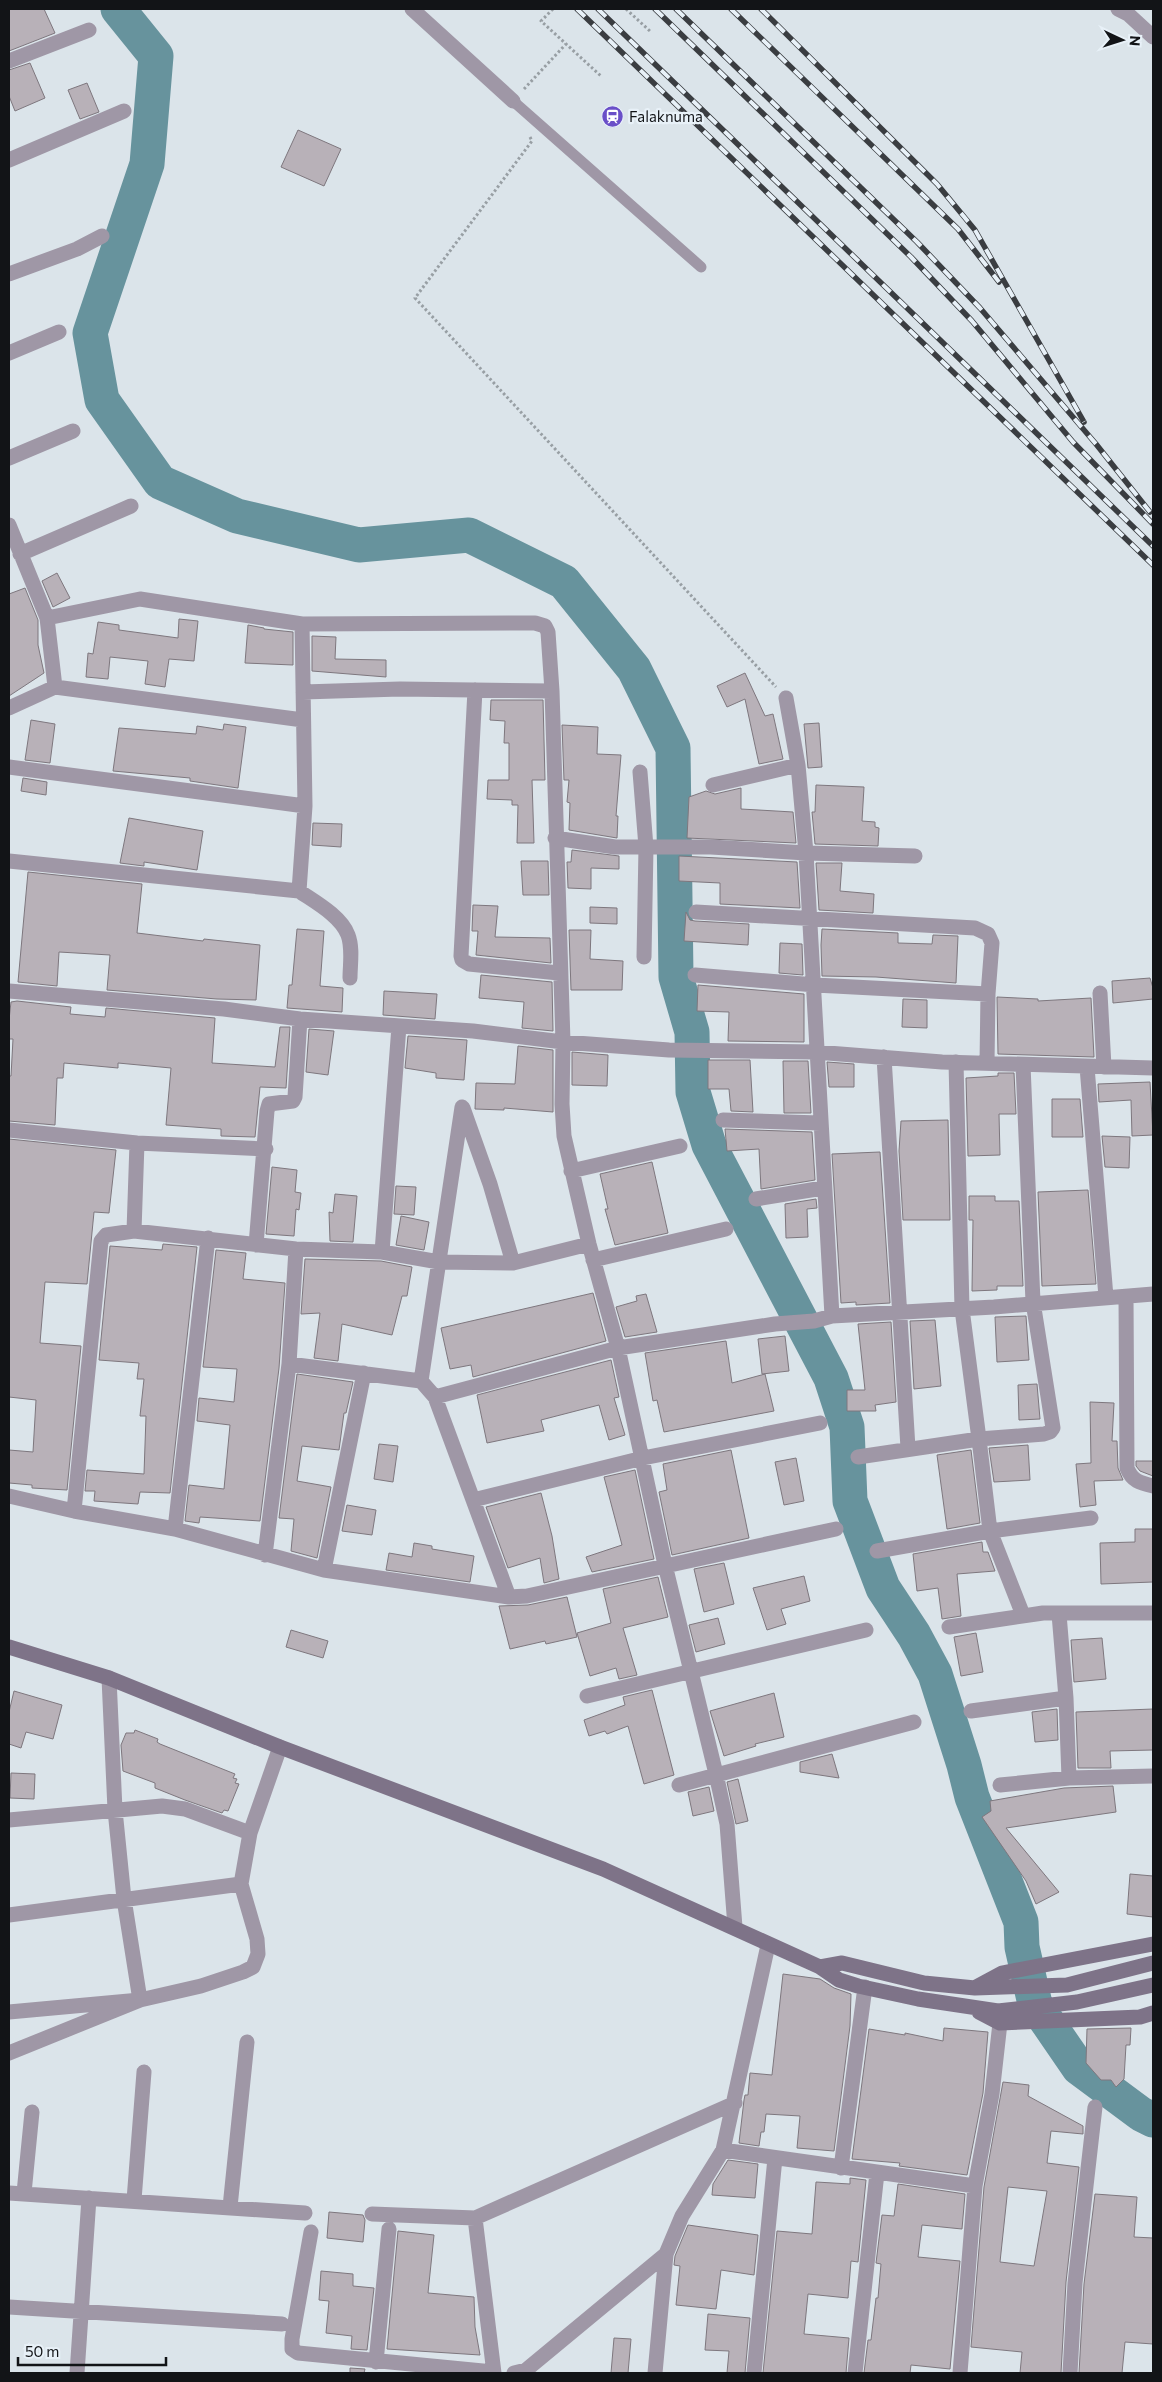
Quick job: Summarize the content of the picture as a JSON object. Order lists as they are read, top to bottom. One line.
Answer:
{"places":{"station":["Falaknuma"]},"scale_bar":"50 m","north":"right"}
